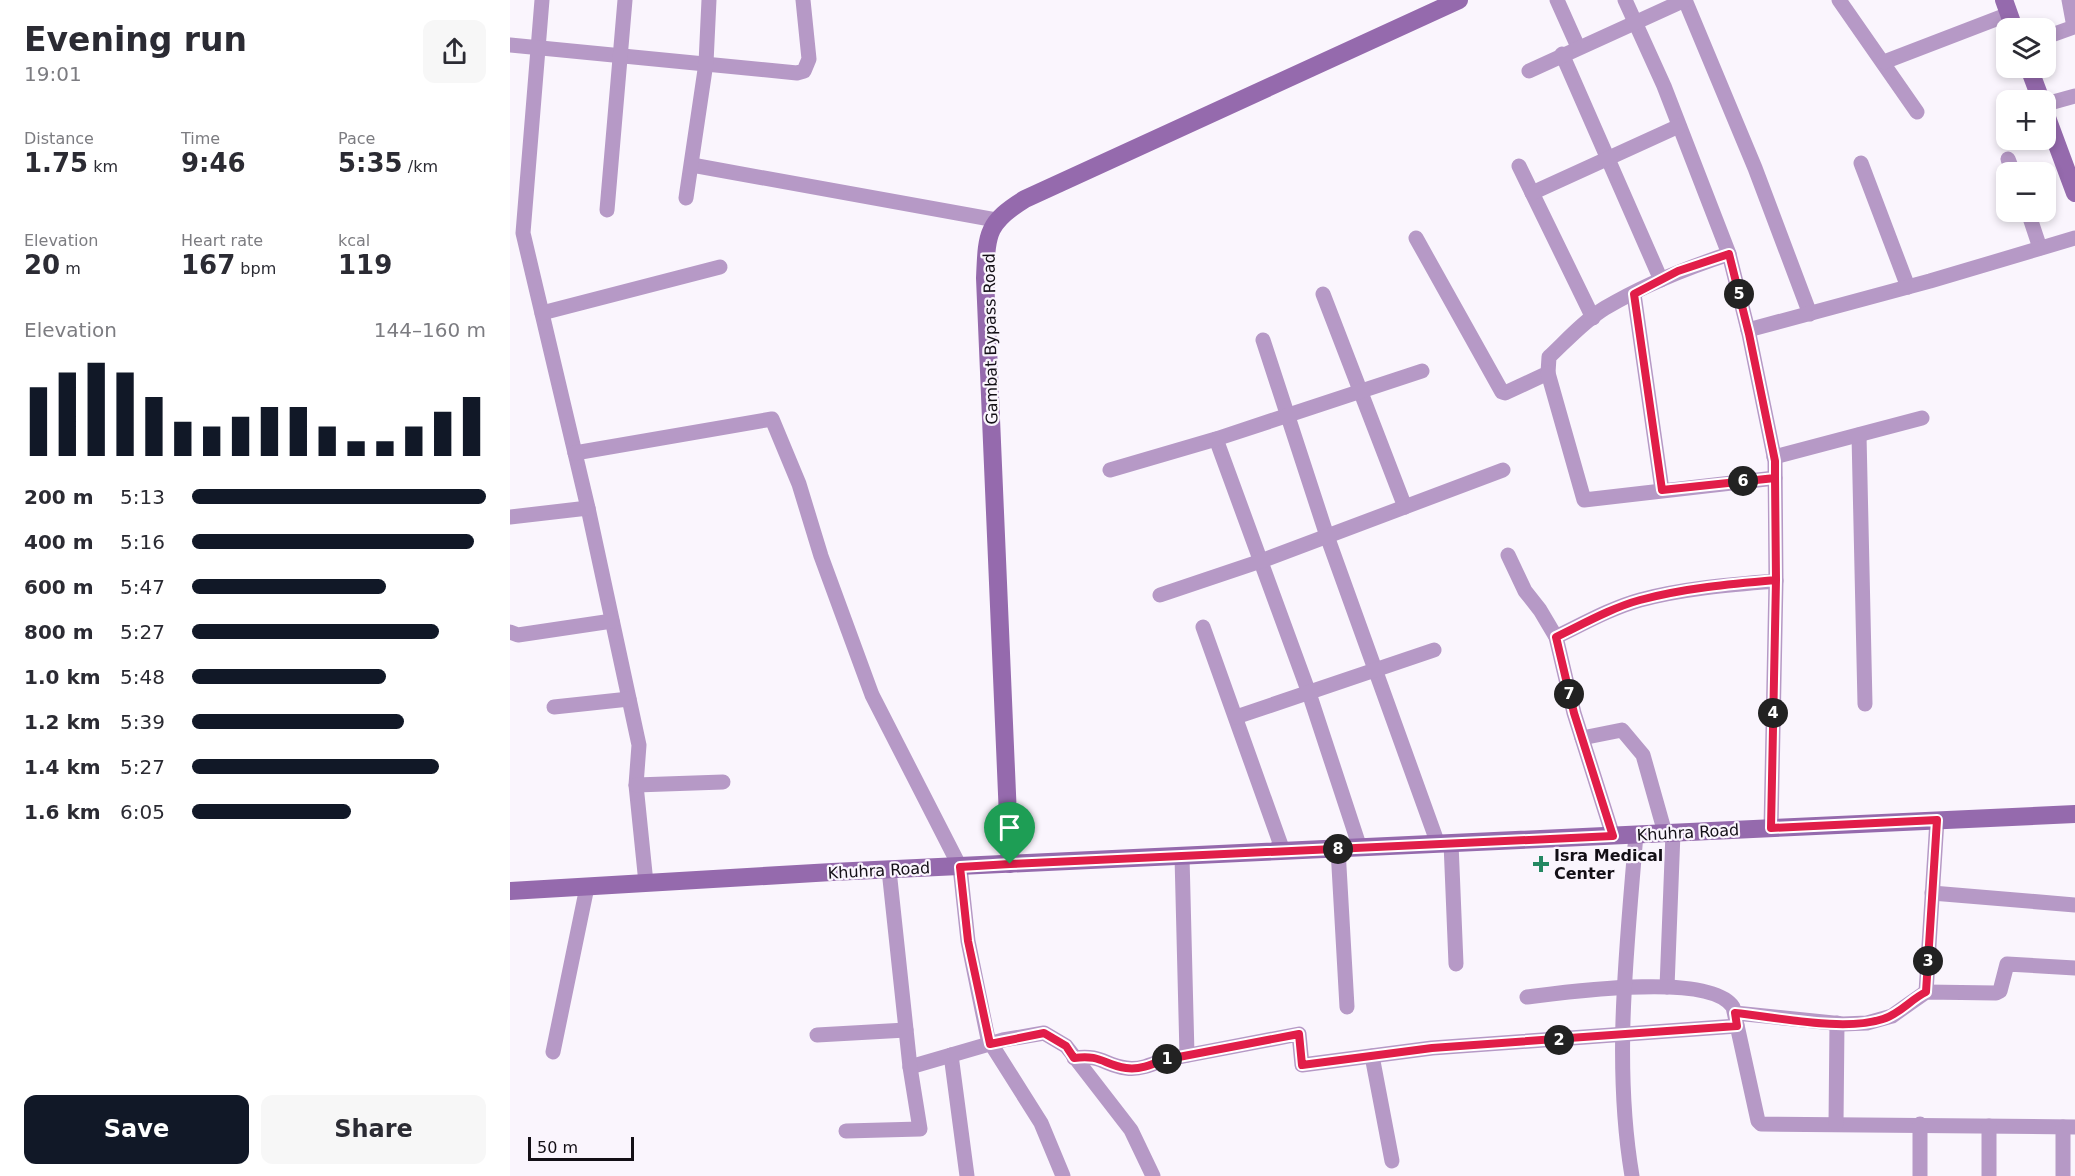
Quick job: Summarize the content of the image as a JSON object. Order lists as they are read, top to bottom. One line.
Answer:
{"streets":{"main road":["Gambat Bypass Road","Khuhra Road"]},"crossings":[["Gambat Bypass Road","Khuhra Road"]],"places":{"health":["Isra Medical Center"]},"scale_bar":"50 m","page":{"heading":["Evening run","19:01"],"map_buttons":["+","−"],"stats":[["Distance","1.75 km"],["Time","9:46"],["Pace","5:35 /km"],["Elevation","20 m"],["Heart rate","167 bpm"],["kcal","119"]],"pins":["5","6","7","4","8","3","2","1"],"chart":["Elevation","144–160 m"],"list":[{"name":"200 m","note":"5:13"},{"name":"400 m","note":"5:16"},{"name":"600 m","note":"5:47"},{"name":"800 m","note":"5:27"},{"name":"1.0 km","note":"5:48"},{"name":"1.2 km","note":"5:39"},{"name":"1.4 km","note":"5:27"},{"name":"1.6 km","note":"6:05"}],"buttons":["Save","Share"],"scale":"50 m"}}
